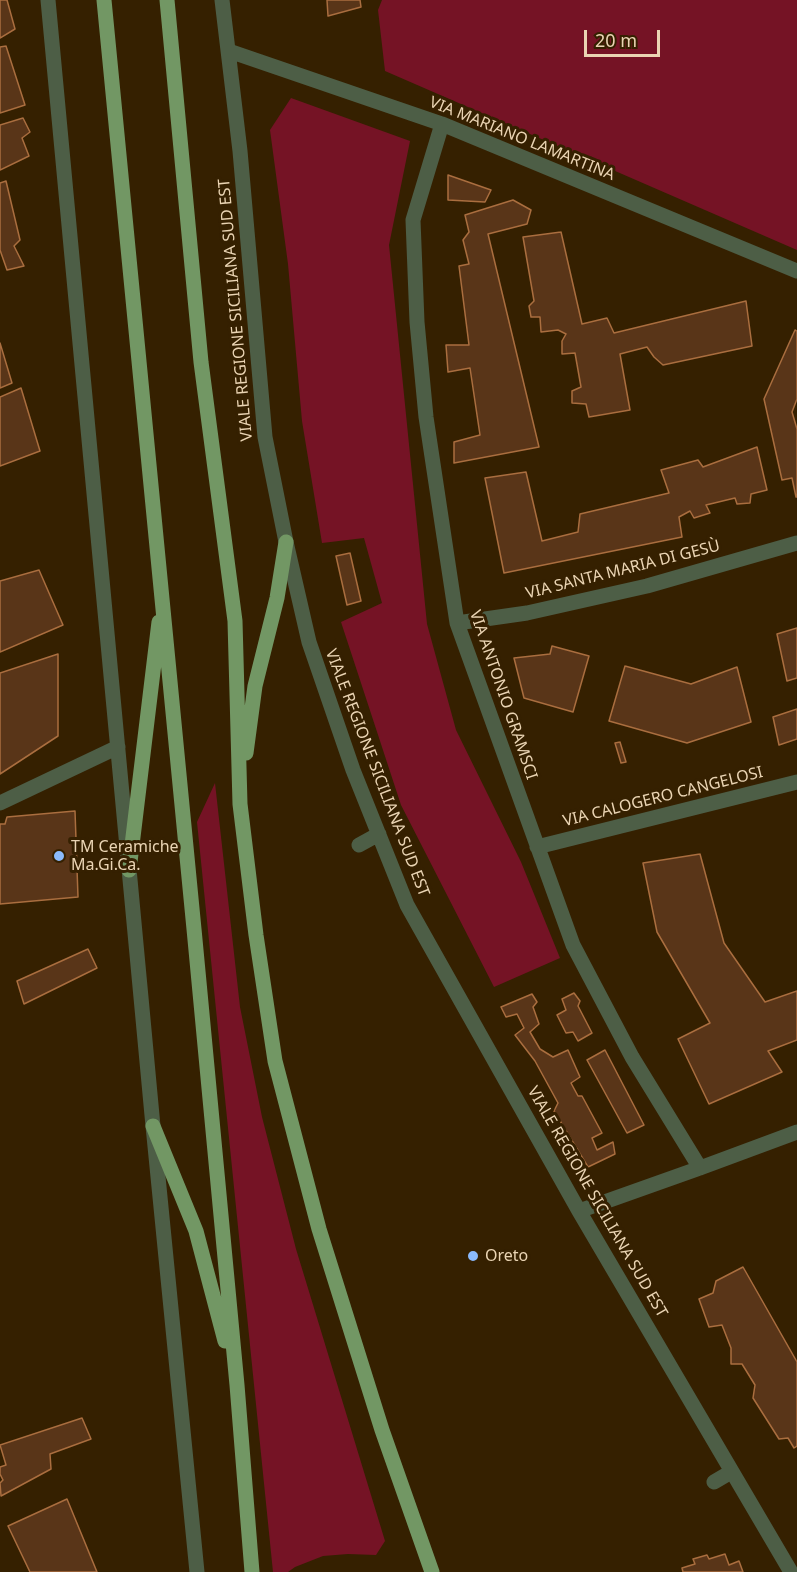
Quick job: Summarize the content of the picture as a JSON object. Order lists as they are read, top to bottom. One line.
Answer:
{"streets":{"street":["VIA MARIANO LAMARTINA","VIALE REGIONE SICILIANA SUD EST","VIA SANTA MARIA DI GESÙ","VIA ANTONIO GRAMSCI","VIA CALOGERO CANGELOSI"]},"crossings":[["VIA MARIANO LAMARTINA","VIALE REGIONE SICILIANA SUD EST"],["VIA MARIANO LAMARTINA","VIA ANTONIO GRAMSCI"],["VIA SANTA MARIA DI GESÙ","VIA ANTONIO GRAMSCI"],["VIA ANTONIO GRAMSCI","VIA CALOGERO CANGELOSI"]],"places":["TM Ceramiche Ma.Gi.Ca.","Oreto"],"scale_bar":"20 m"}
